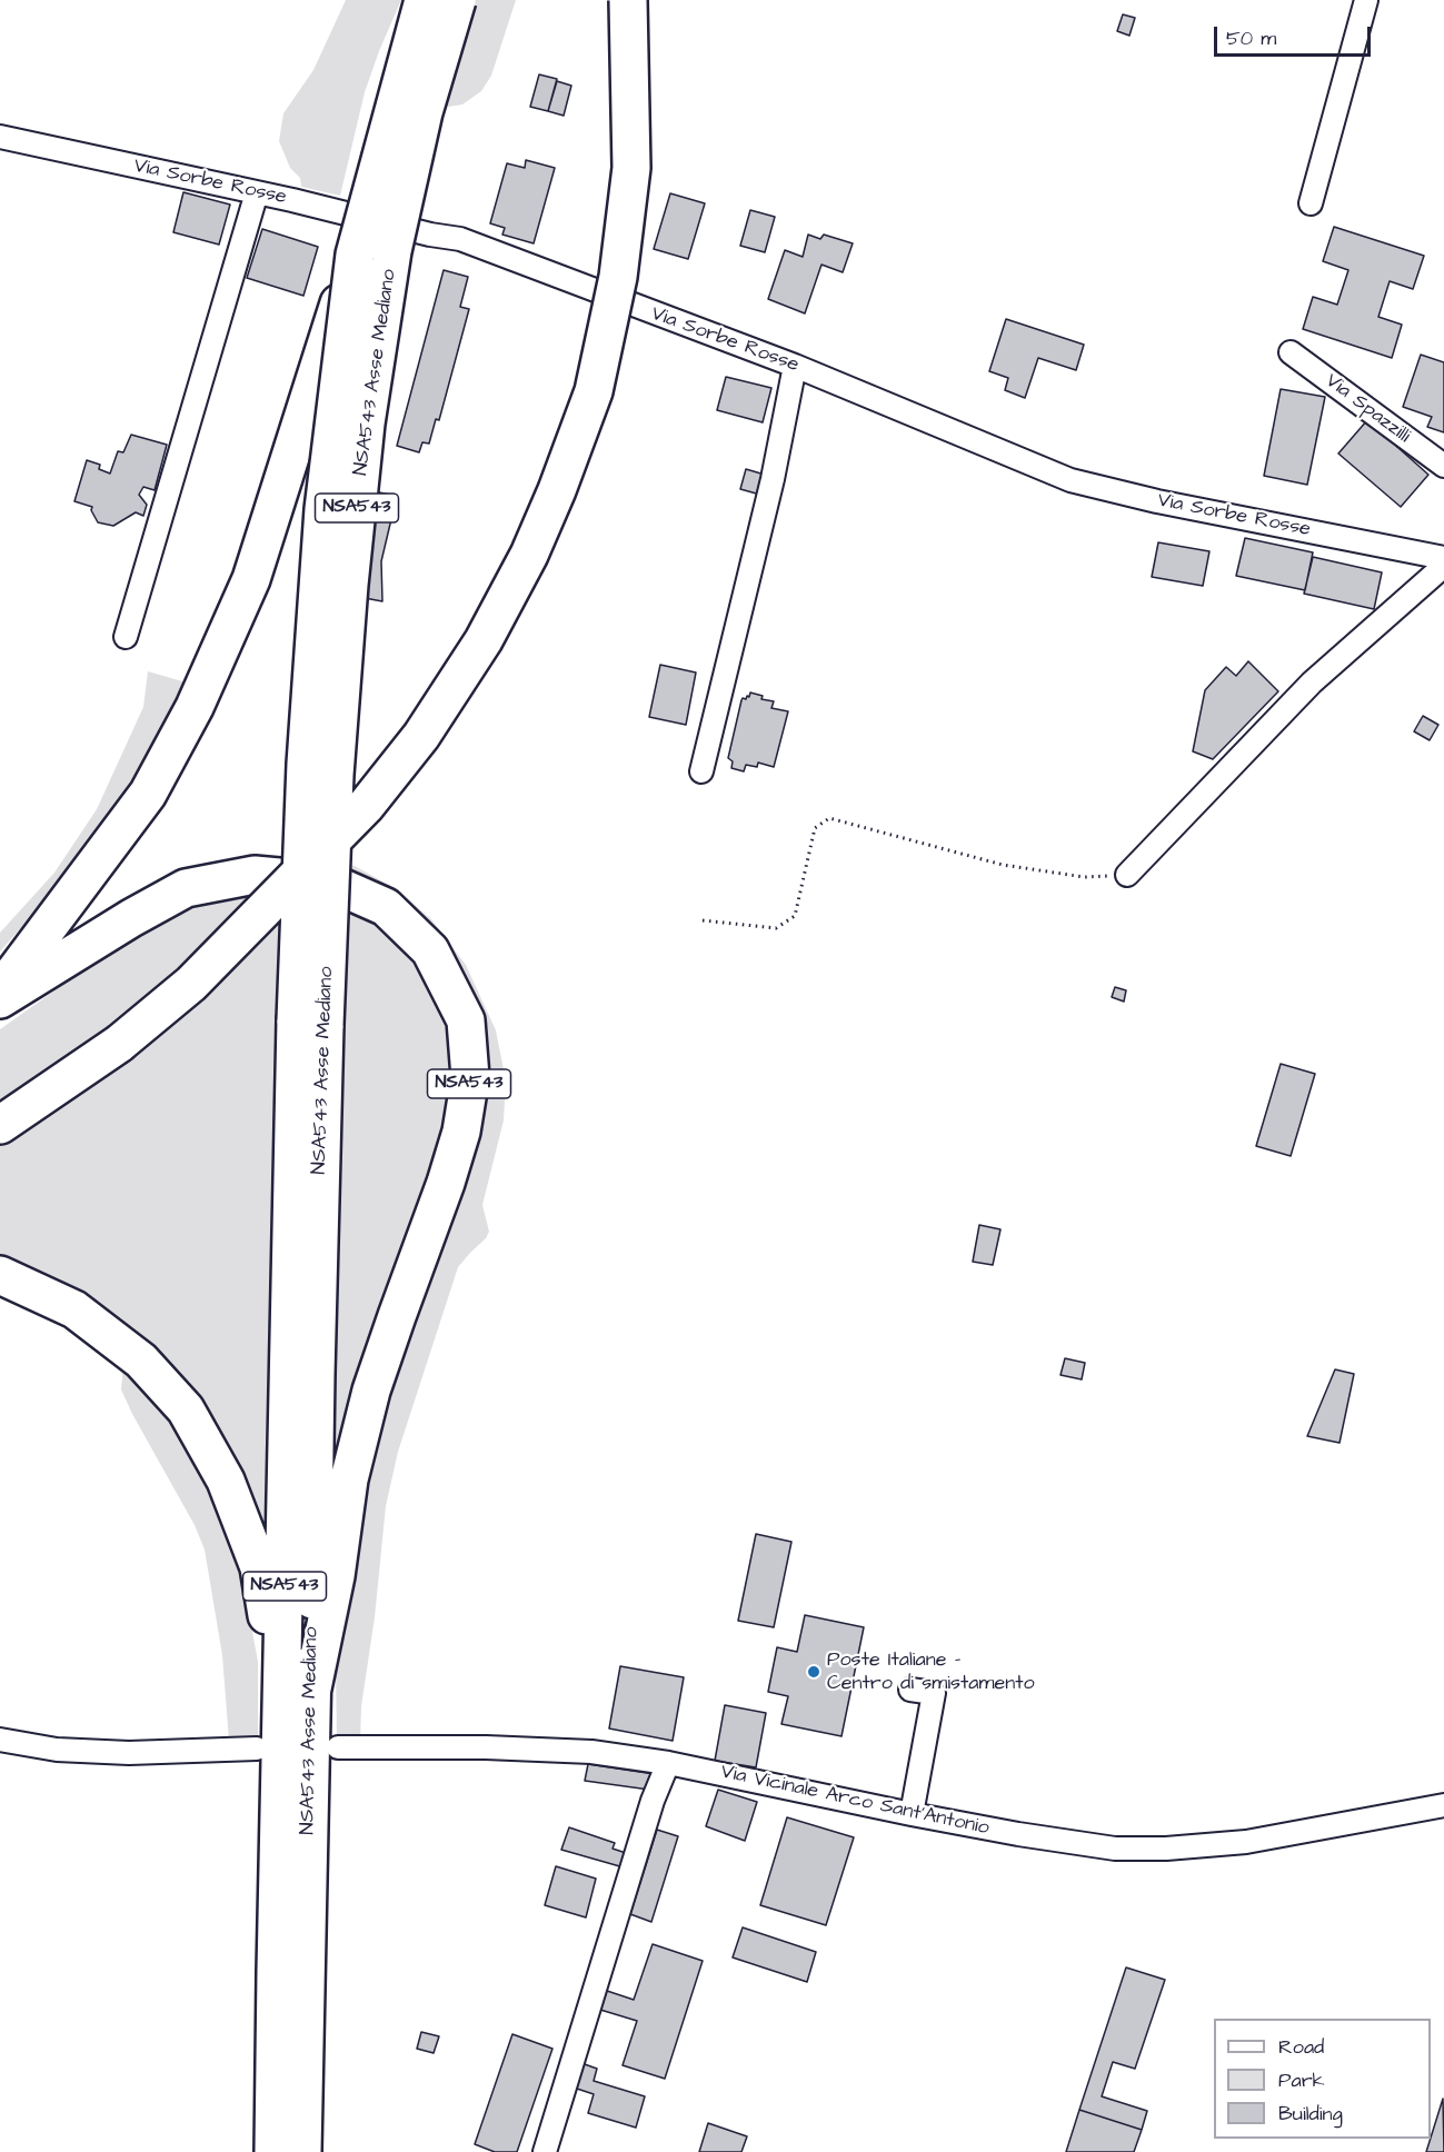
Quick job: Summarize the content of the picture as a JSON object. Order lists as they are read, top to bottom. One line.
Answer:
{"streets":{"highway":["NSA543 Asse Mediano","NSA543"],"street":["Via Sorbe Rosse","Via Spazzilli","Via Vicinale Arco Sant'Antonio"]},"crossings":[["NSA543 Asse Mediano","NSA543"]],"places":["Poste Italiane - Centro di smistamento"],"legend":["Road","Park","Building"],"scale_bar":"50 m"}
